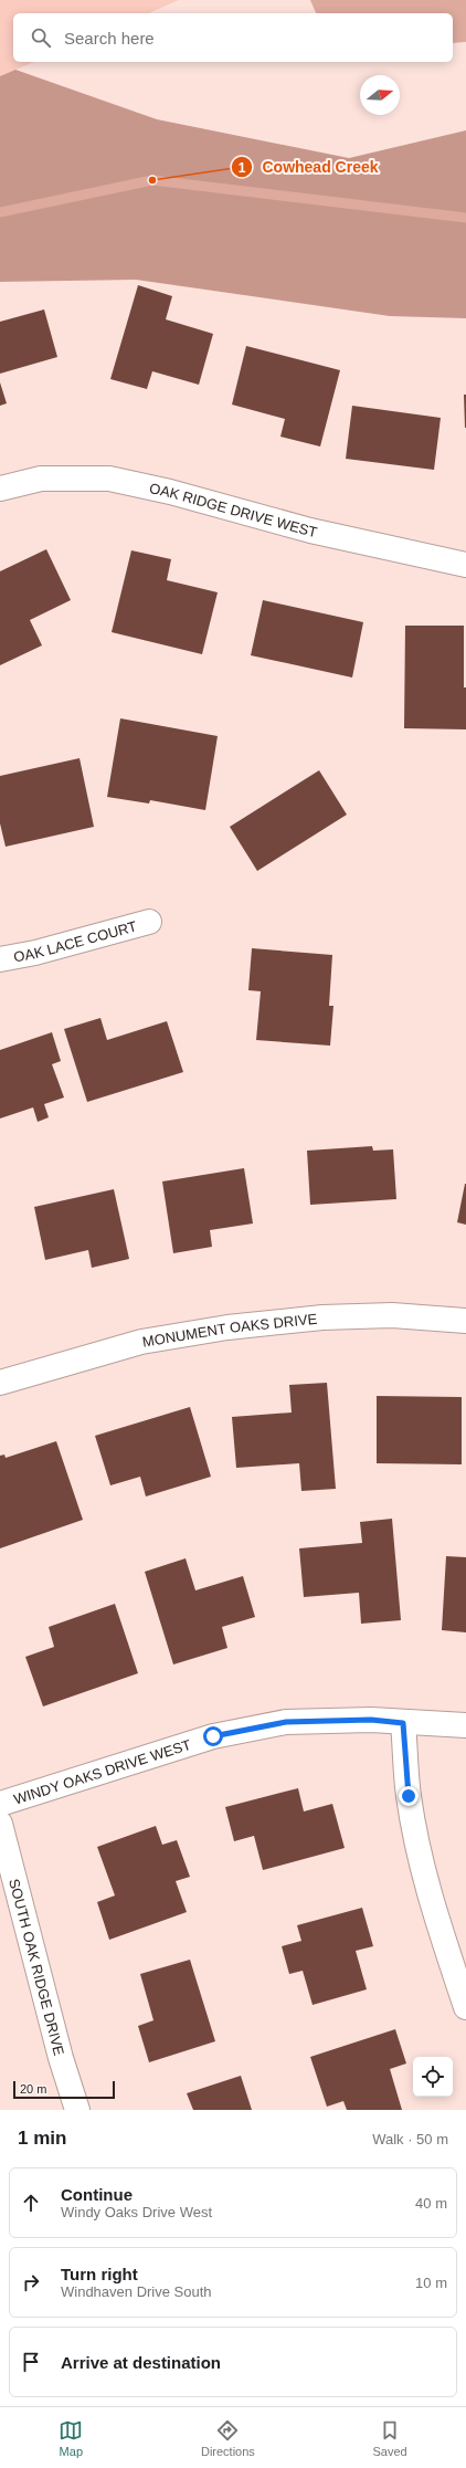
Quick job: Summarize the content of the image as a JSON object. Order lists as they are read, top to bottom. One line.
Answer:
{"streets":{"street":["OAK RIDGE DRIVE WEST","OAK LACE COURT","MONUMENT OAKS DRIVE","WINDY OAKS DRIVE WEST","SOUTH OAK RIDGE DRIVE"]},"places":["Cowhead Creek"],"scale_bar":"20 m","north":"right","page":{"search":"Search here","scale":"20 m","heading":["1 min","Walk · 50 m"],"list":[["Continue","Windy Oaks Drive West","40 m"],["Turn right","Windhaven Drive South","10 m"],"Arrive at destination"],"nav":["Map","Directions","Saved"]}}
